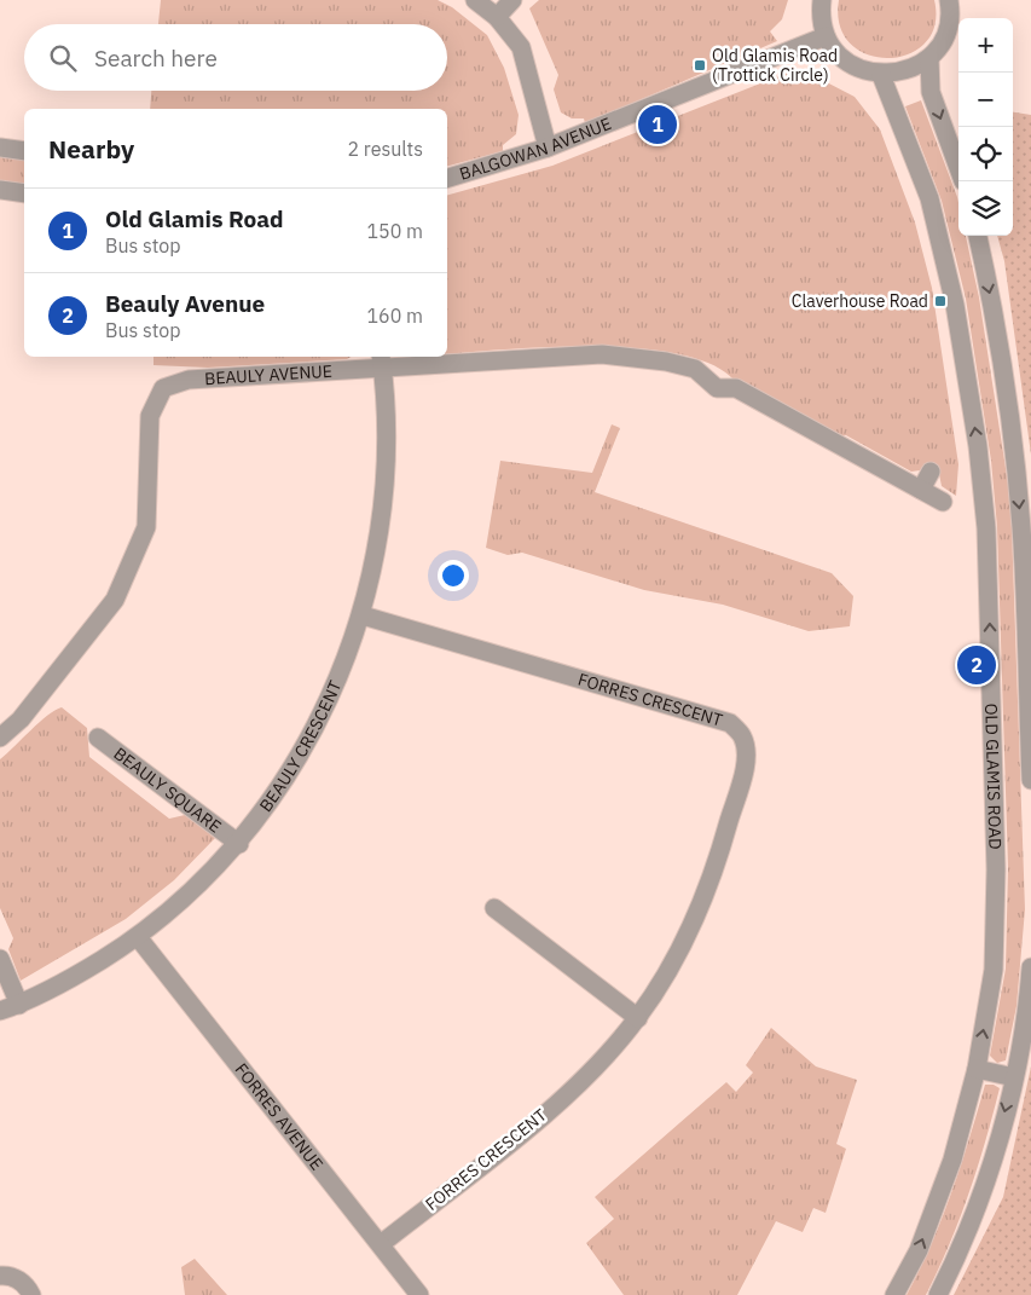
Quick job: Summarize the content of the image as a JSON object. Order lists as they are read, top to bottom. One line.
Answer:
{"streets":{"street":["BALGOWAN AVENUE","BEAULY AVENUE","FORRES CRESCENT","BEAULY CRESCENT","OLD GLAMIS ROAD","BEAULY SQUARE","FORRES AVENUE"]},"crossings":[["BEAULY AVENUE","BEAULY CRESCENT"],["FORRES CRESCENT","BEAULY CRESCENT"],["FORRES CRESCENT","FORRES AVENUE"],["BEAULY CRESCENT","BEAULY SQUARE"],["BEAULY CRESCENT","FORRES AVENUE"]],"places":{"transit":["Old Glamis Road (Trottick Circle)","Claverhouse Road"]},"page":{"map_buttons":["+","−"],"search":"Search here","pins":["1","2"],"heading":["Nearby","2 results"],"list":[{"mark":"1","name":"Old Glamis Road","note":"Bus stop","value":"150 m"},{"mark":"2","name":"Beauly Avenue","note":"Bus stop","value":"160 m"}]}}
